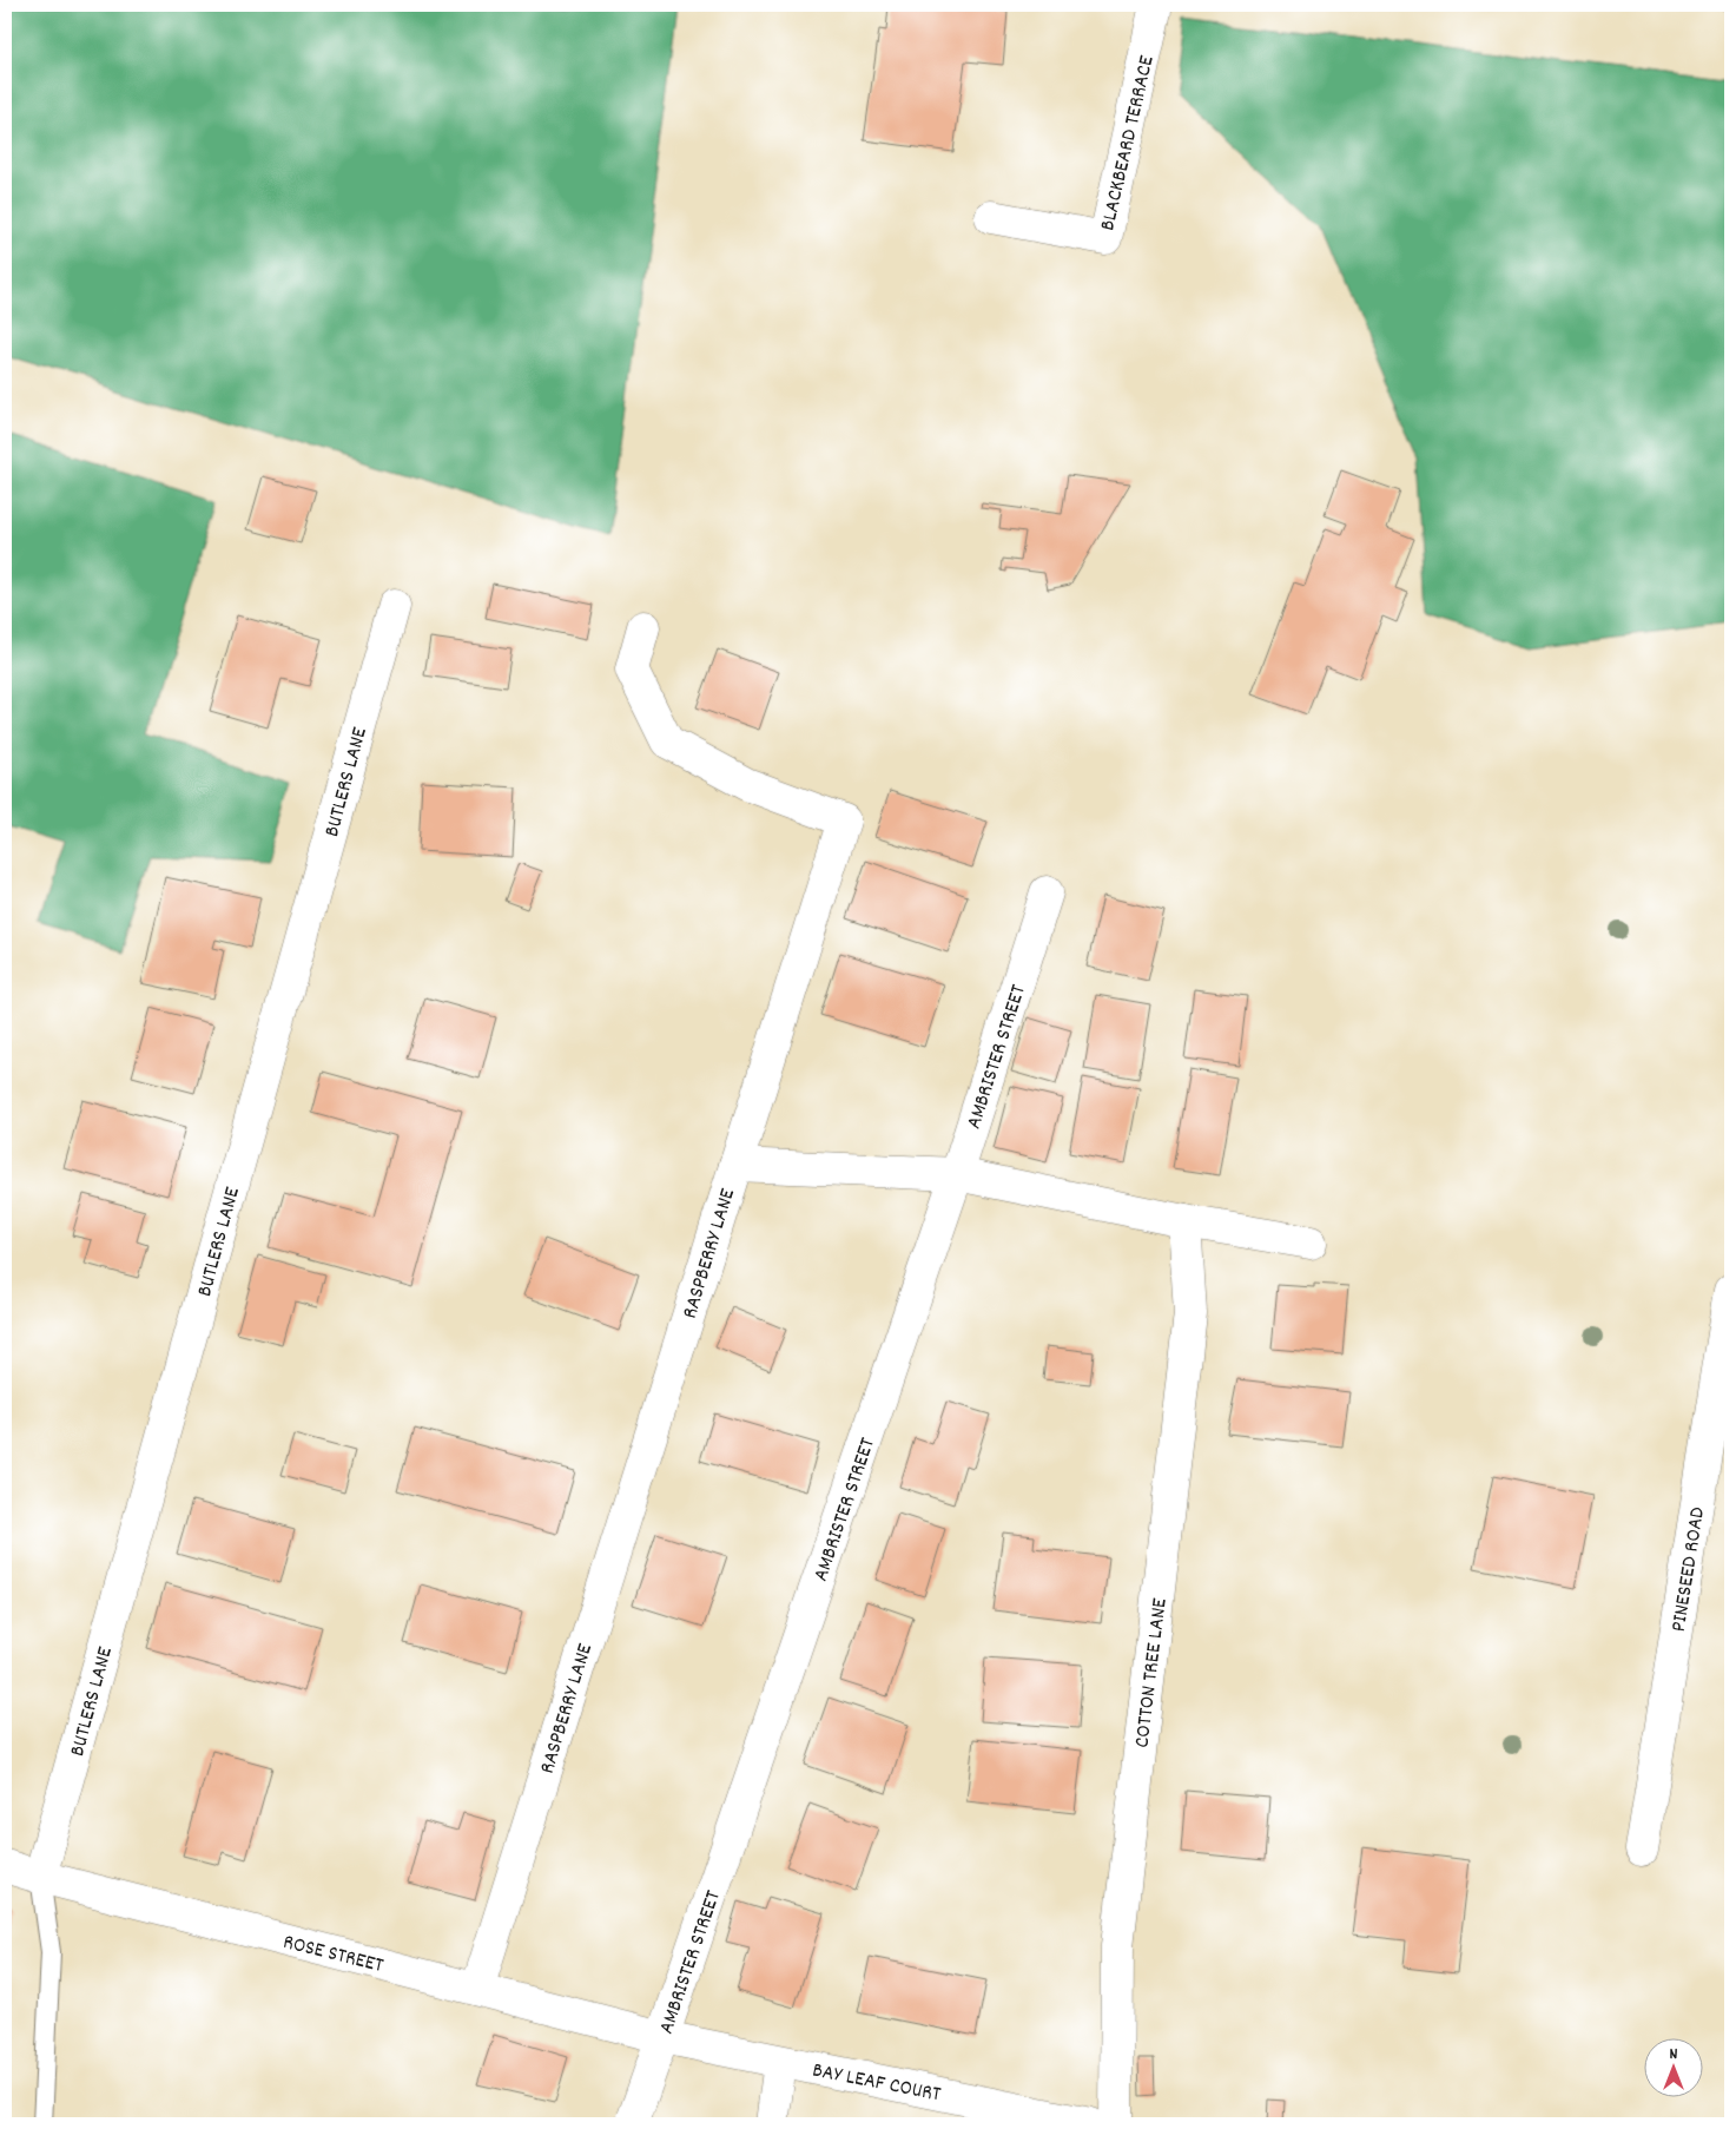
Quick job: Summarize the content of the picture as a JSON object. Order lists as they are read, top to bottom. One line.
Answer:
{"streets":{"street":["BLACKBEARD TERRACE","BUTLERS LANE","AMBRISTER STREET","RASPBERRY LANE","PINESEED ROAD","COTTON TREE LANE","ROSE STREET","BAY LEAF COURT"]},"crossings":[["BUTLERS LANE","ROSE STREET"],["AMBRISTER STREET","ROSE STREET"],["AMBRISTER STREET","BAY LEAF COURT"],["RASPBERRY LANE","ROSE STREET"],["ROSE STREET","BAY LEAF COURT"]],"north":"top"}
